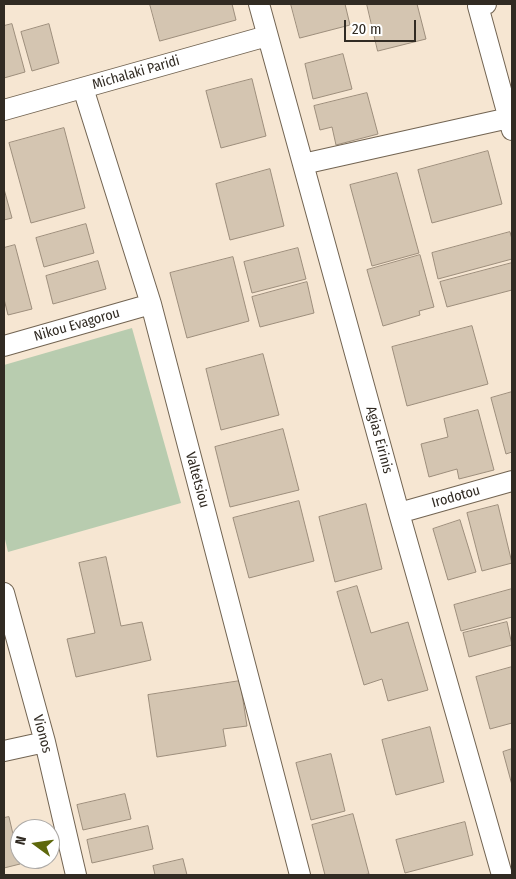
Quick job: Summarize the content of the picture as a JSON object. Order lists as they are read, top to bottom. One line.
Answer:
{"streets":{"street":["Michalaki Paridi","Nikou Evagorou","Agias Eirinis","Valtetsiou","Irodotou","Vionos"]},"crossings":[["Michalaki Paridi","Agias Eirinis"],["Michalaki Paridi","Valtetsiou"],["Nikou Evagorou","Valtetsiou"],["Agias Eirinis","Irodotou"]],"scale_bar":"20 m","north":"left"}
